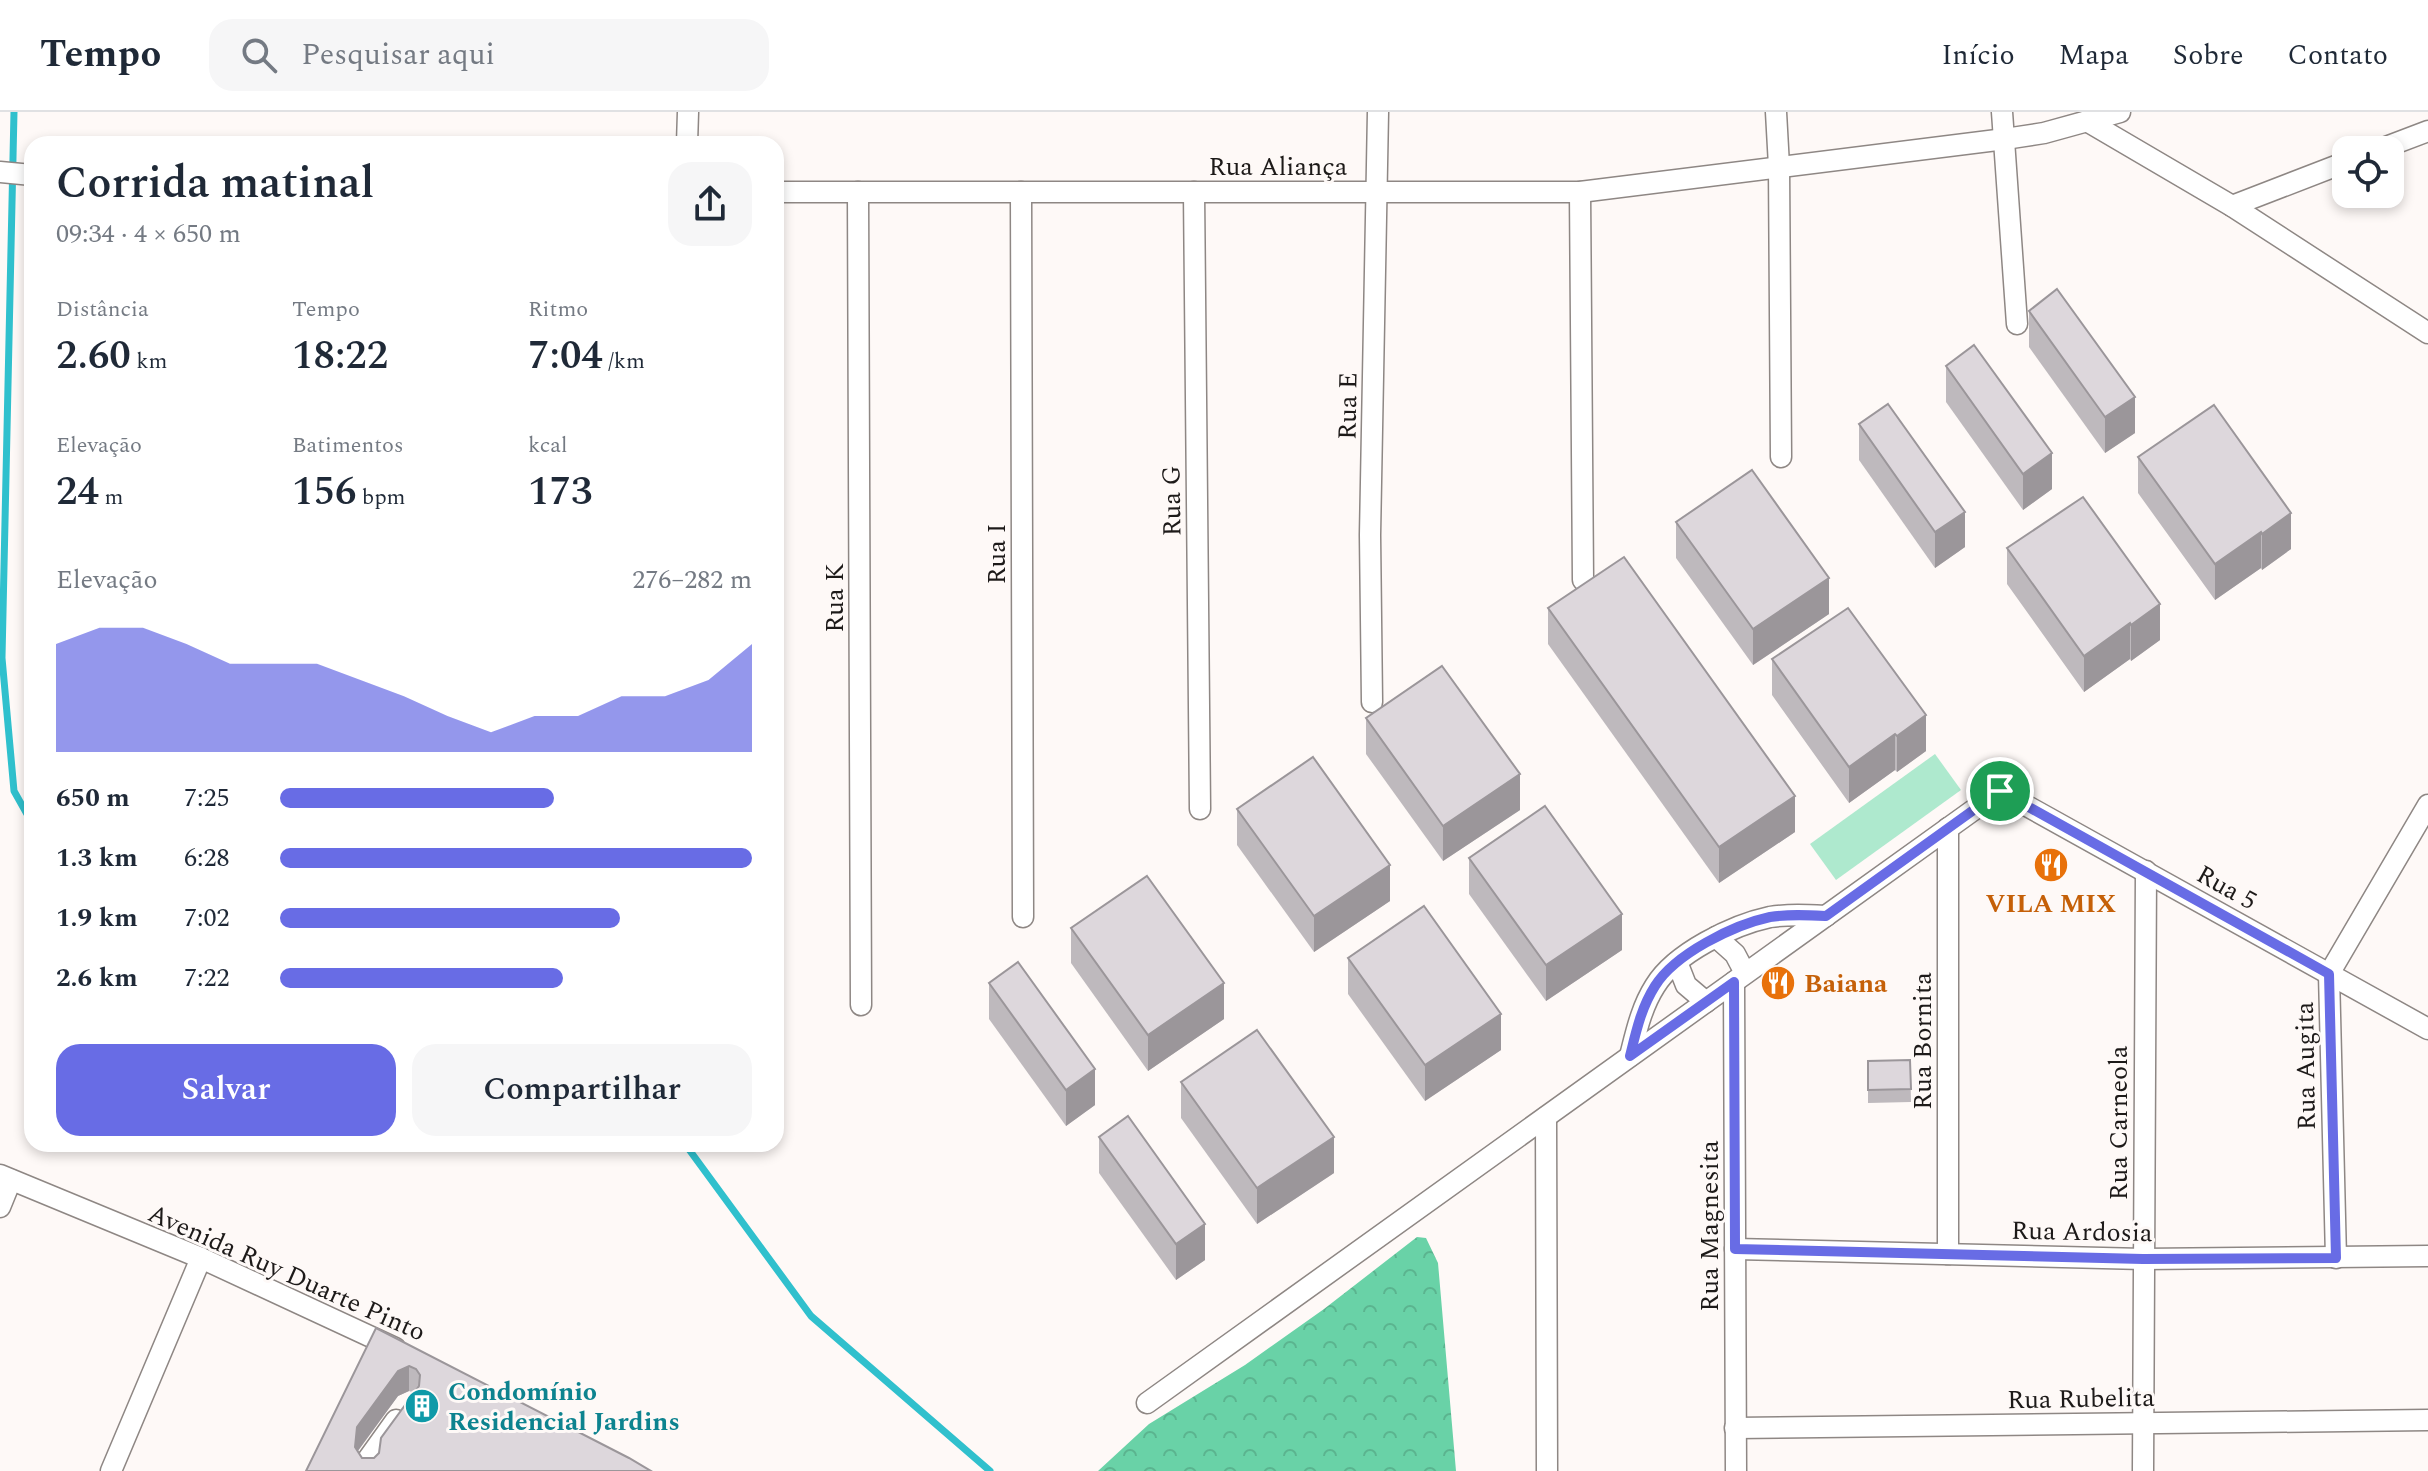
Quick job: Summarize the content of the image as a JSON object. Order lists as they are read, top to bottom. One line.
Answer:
{"streets":{"street":["Rua Aliança","Rua E","Rua G","Rua I","Rua K","Rua 5","Rua Bornita","Rua Augita","Rua Carneola","Rua Magnesita","Rua Ardosia","Avenida Ruy Duarte Pinto","Rua Rubelita"]},"crossings":[["Rua Aliança","Rua E"],["Rua Aliança","Rua G"],["Rua Aliança","Rua I"],["Rua Aliança","Rua K"],["Rua 5","Rua Bornita"],["Rua 5","Rua Augita"],["Rua 5","Rua Carneola"],["Rua Bornita","Rua Ardosia"],["Rua Augita","Rua Ardosia"],["Rua Carneola","Rua Ardosia"],["Rua Carneola","Rua Rubelita"],["Rua Magnesita","Rua Ardosia"],["Rua Magnesita","Rua Rubelita"]],"places":{"restaurant":["VILA MIX","Baiana"],"building":["Condomínio Residencial Jardins"]},"page":{"header":"Tempo","search":"Pesquisar aqui","nav":["Início","Mapa","Sobre","Contato"],"heading":["Corrida matinal","09:34 · 4 × 650 m"],"stats":[["Distância","2.60 km"],["Tempo","18:22"],["Ritmo","7:04 /km"],["Elevação","24 m"],["Batimentos","156 bpm"],["kcal","173"]],"chart":["Elevação","276–282 m"],"list":[{"name":"650 m","note":"7:25"},{"name":"1.3 km","note":"6:28"},{"name":"1.9 km","note":"7:02"},{"name":"2.6 km","note":"7:22"}],"buttons":["Salvar","Compartilhar"]}}
